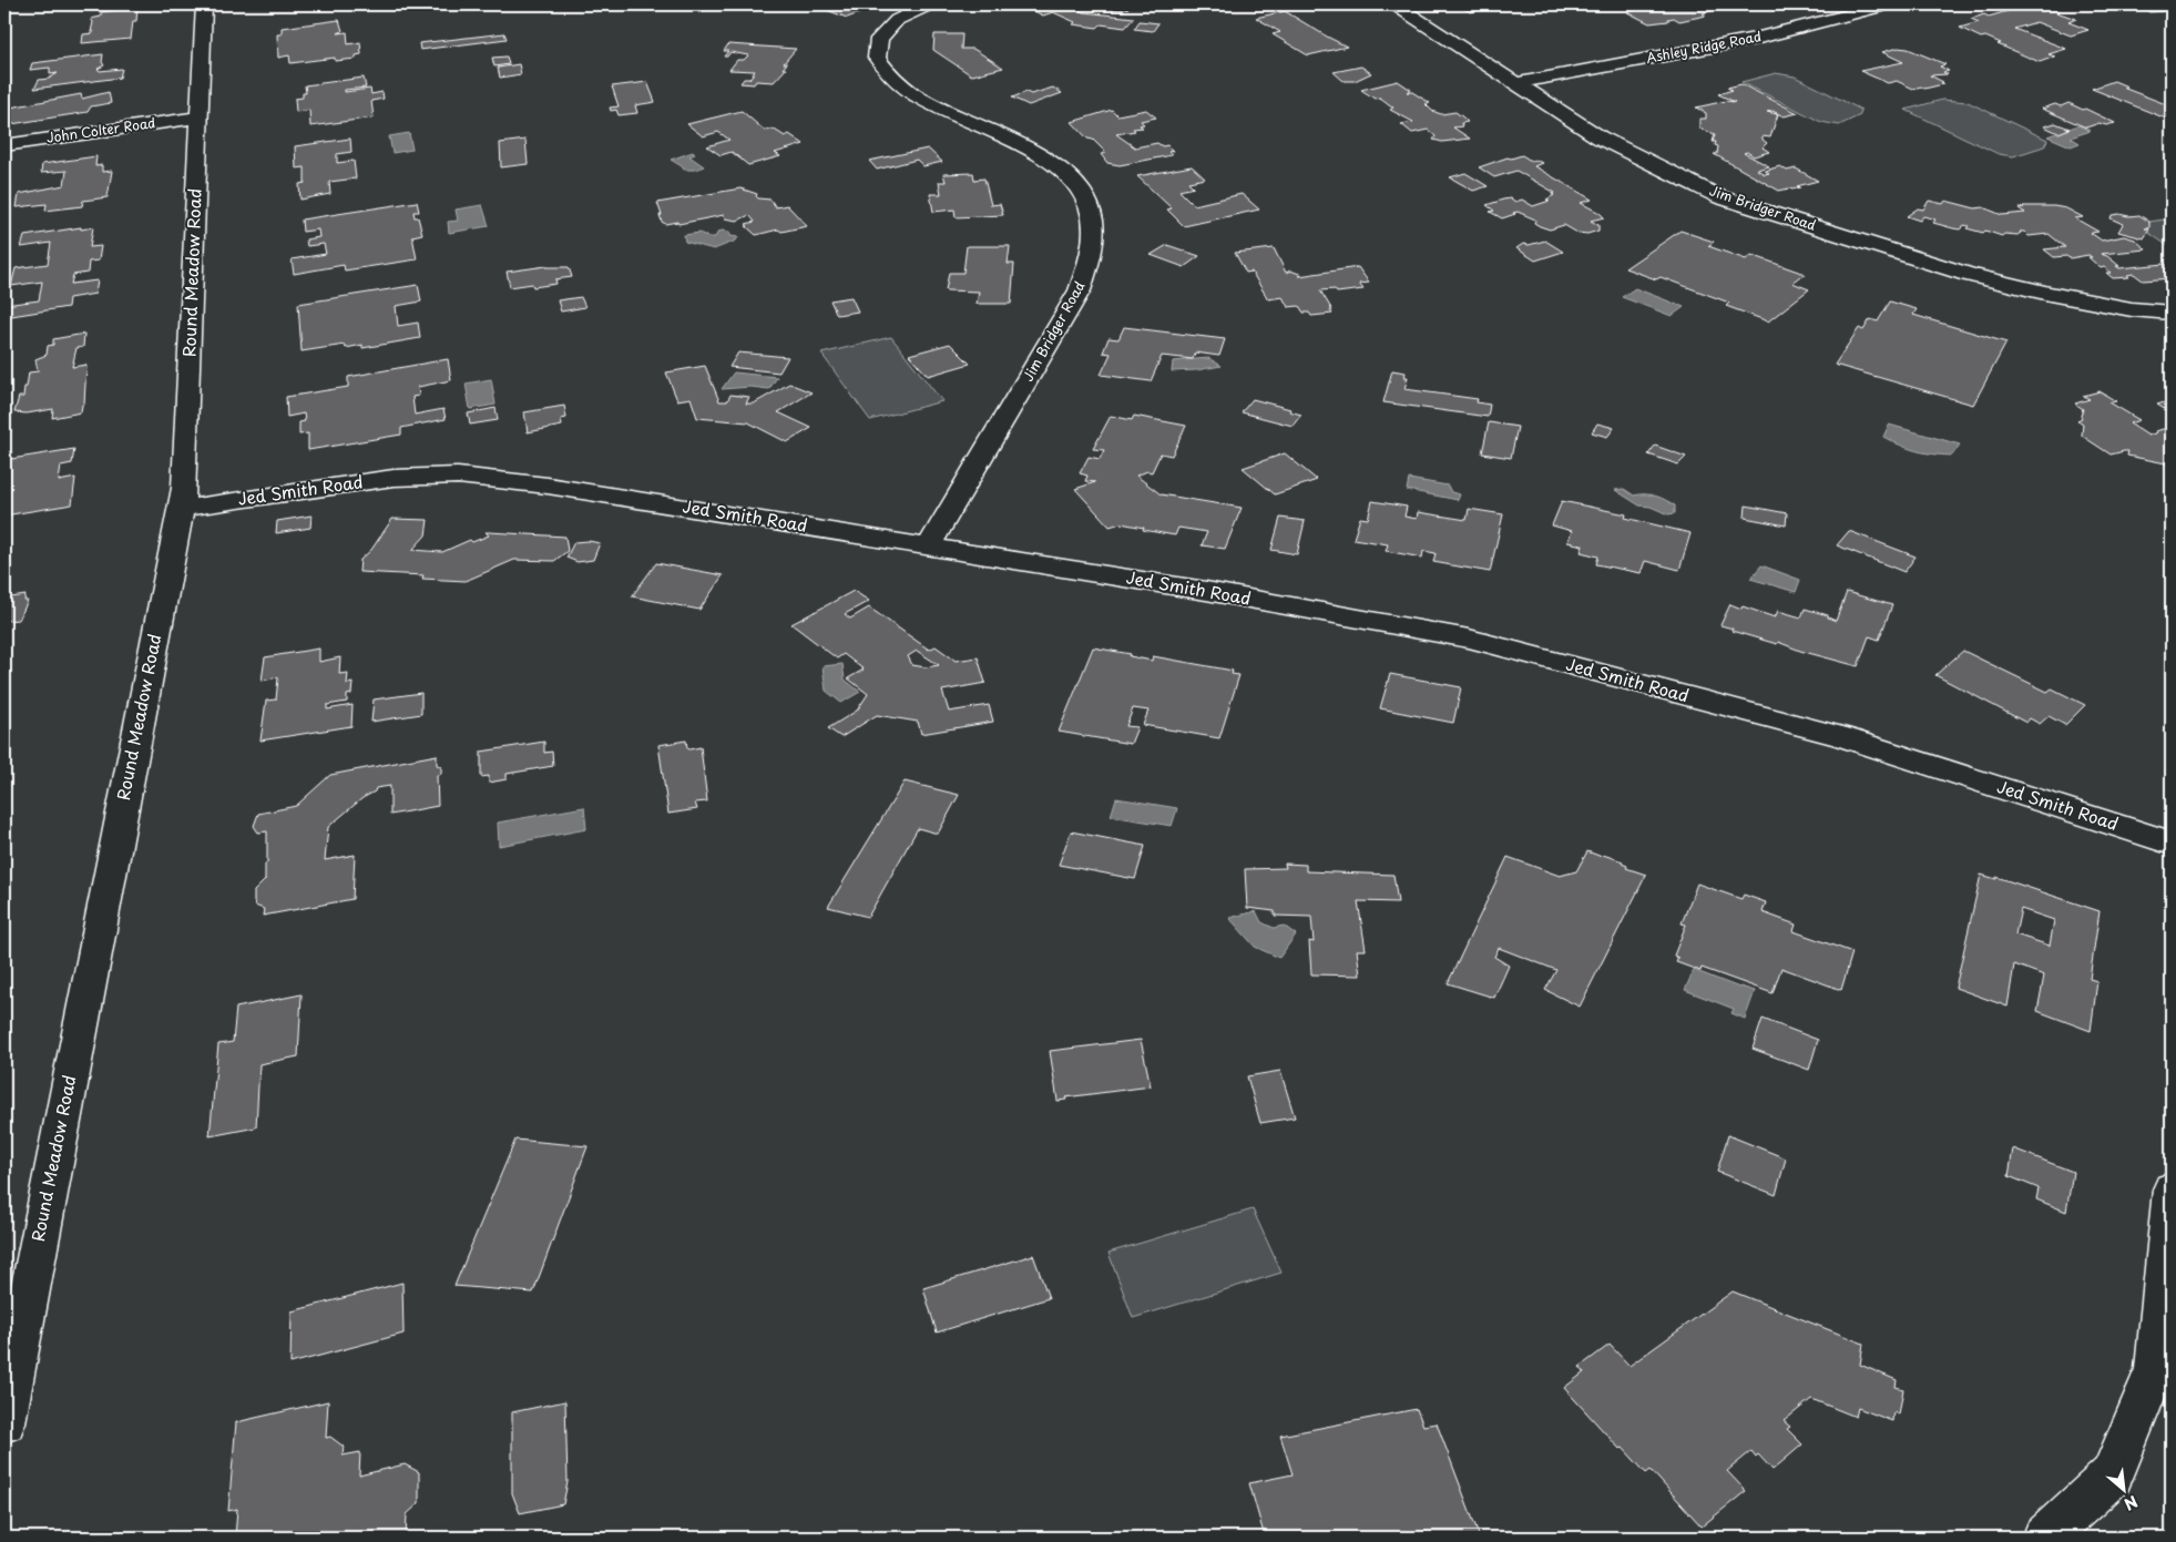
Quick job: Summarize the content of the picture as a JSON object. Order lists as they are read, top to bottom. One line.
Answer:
{"streets":{"street":["Ashley Ridge Road","John Colter Road","Jim Bridger Road","Round Meadow Road","Jed Smith Road"]},"crossings":[["Ashley Ridge Road","Jim Bridger Road"],["John Colter Road","Round Meadow Road"],["Jim Bridger Road","Jed Smith Road"],["Round Meadow Road","Jed Smith Road"]],"north":"bottom right"}
